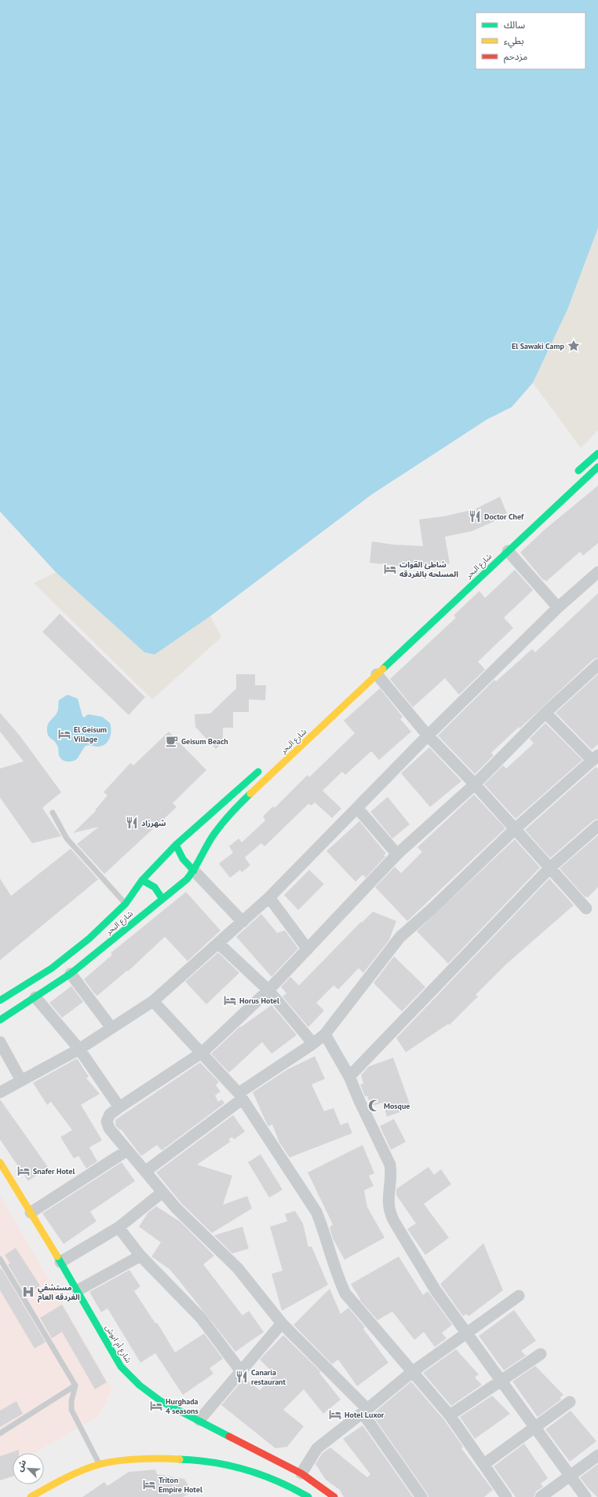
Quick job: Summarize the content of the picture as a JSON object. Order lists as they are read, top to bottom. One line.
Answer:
{"streets":{"main road":["شارع البحر","شارع أم ابوش"]},"places":{"place":["El Sawaki Camp"],"restaurant":["Doctor Chef","شهرزاد","Canaria restaurant"],"hotel":["شاطئ القوات المسلحه بالغردقه","El Geisum Village","Horus Hotel","Snafer Hotel","Hurghada 4 seasons","Hotel Luxor","Triton Empire Hotel"],"cafe":["Geisum Beach"],"mosque":["Mosque"],"hospital":["مستشفي الغردقه العام"]},"legend":["سالك","بطيء","مزدحم"],"north":"top left"}
